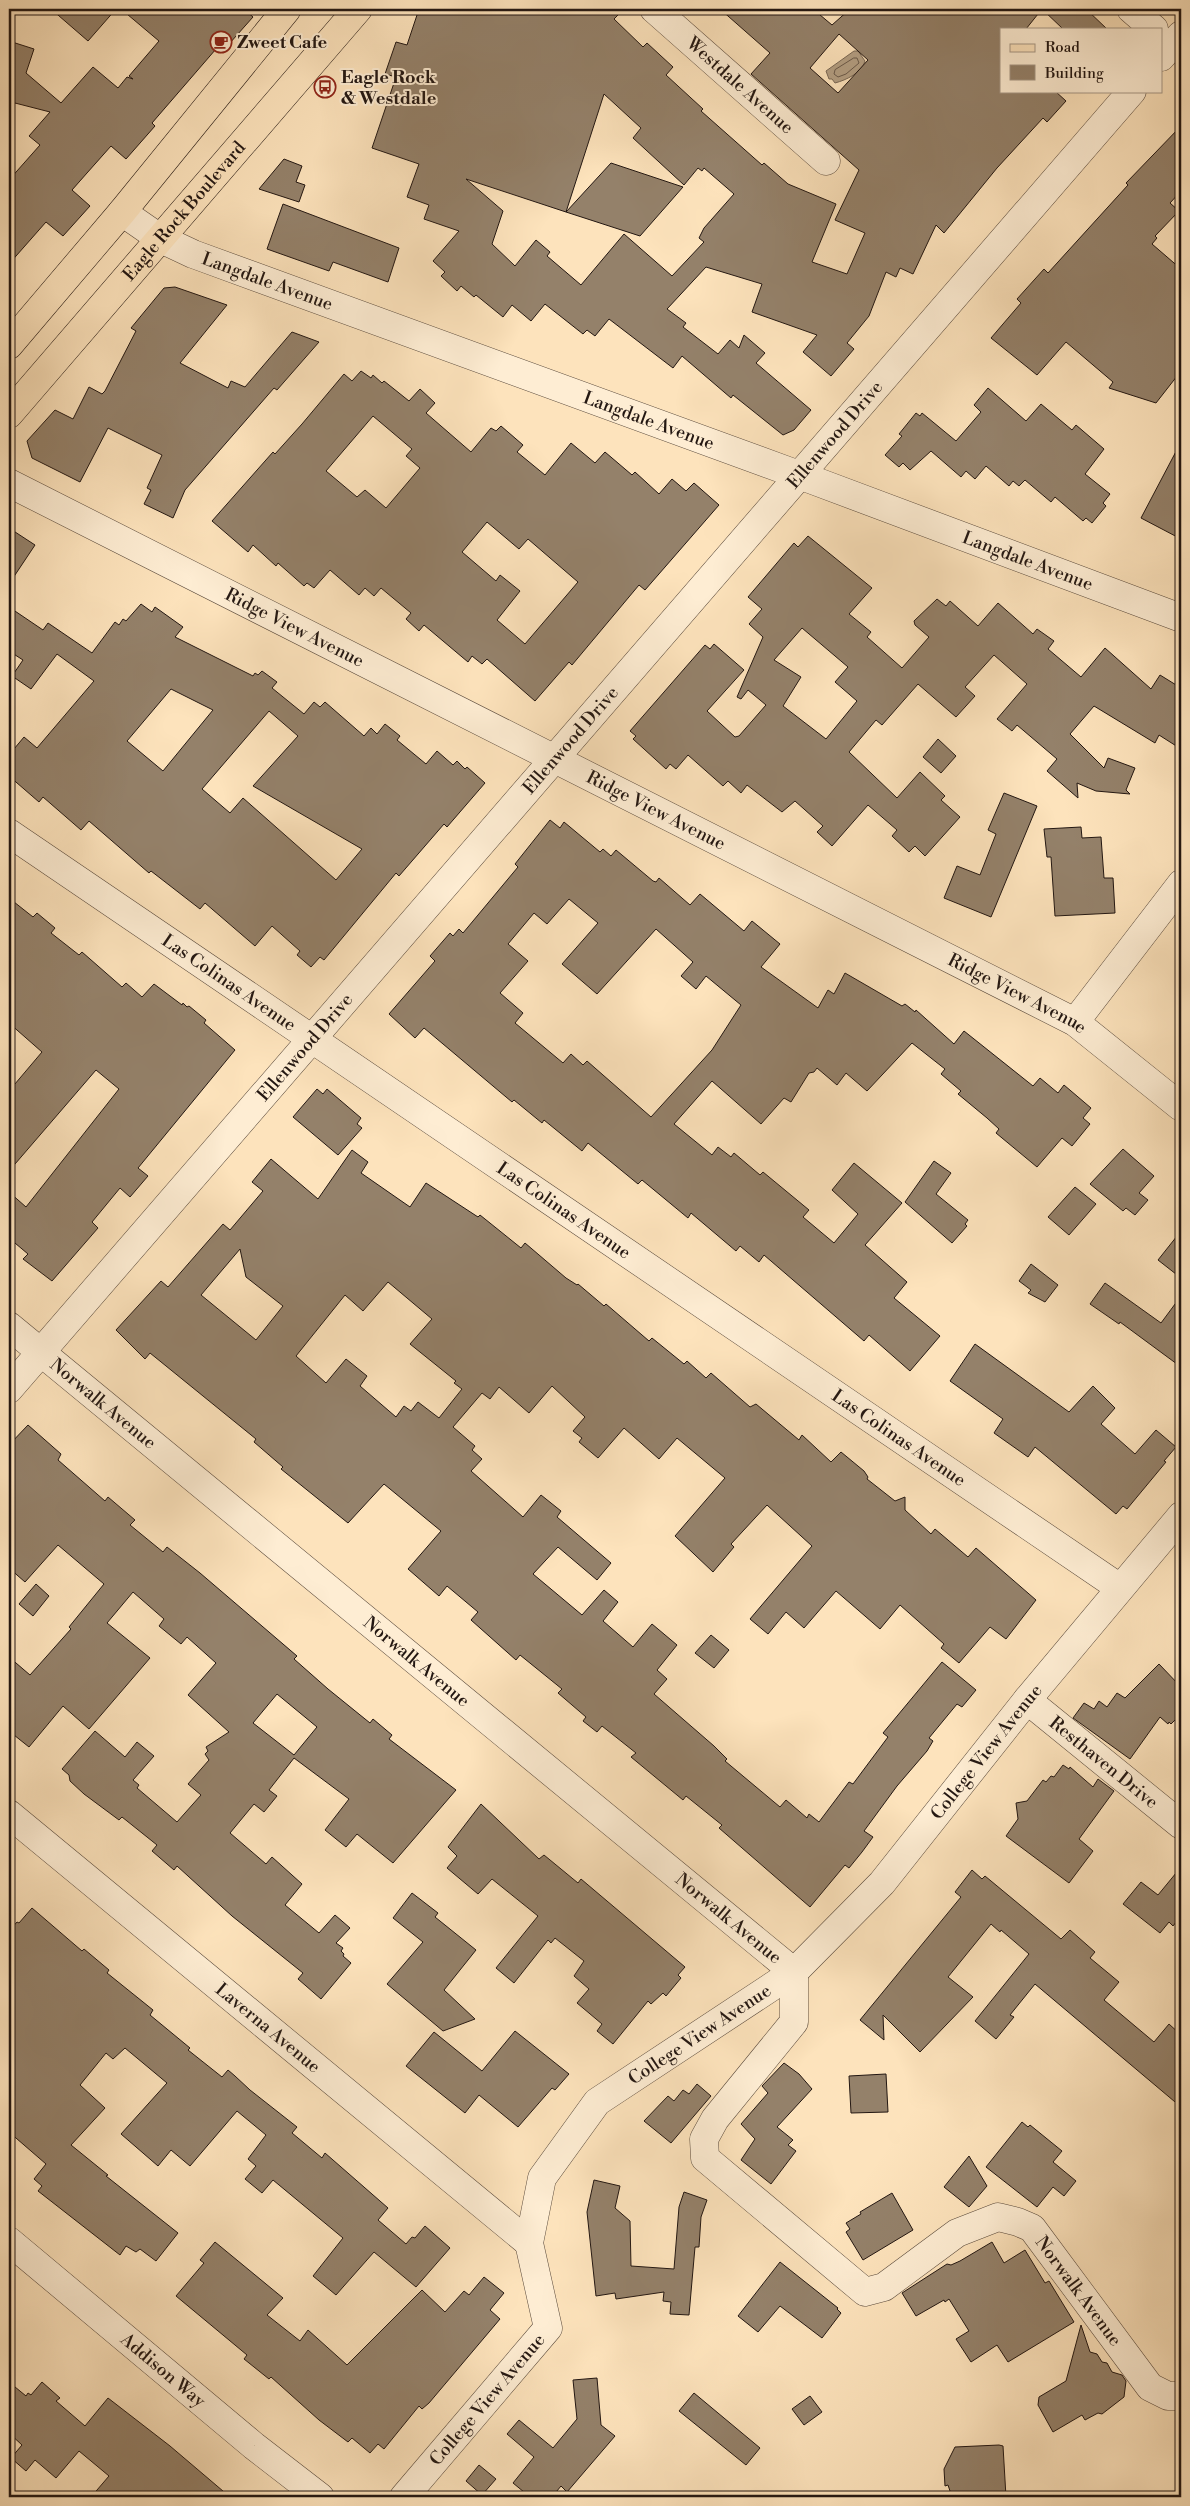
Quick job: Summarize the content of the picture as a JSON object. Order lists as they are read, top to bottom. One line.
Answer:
{"streets":{"main road":["Eagle Rock Boulevard"],"street":["Westdale Avenue","Langdale Avenue","Ellenwood Drive","Ridge View Avenue","Las Colinas Avenue","Norwalk Avenue","College View Avenue","Resthaven Drive","Laverna Avenue","Addison Way"]},"crossings":[["Eagle Rock Boulevard","Langdale Avenue"],["Langdale Avenue","Ellenwood Drive"],["Ellenwood Drive","Ridge View Avenue"],["Ellenwood Drive","Las Colinas Avenue"],["Ellenwood Drive","Norwalk Avenue"],["Las Colinas Avenue","College View Avenue"],["Norwalk Avenue","College View Avenue"],["College View Avenue","Resthaven Drive"],["College View Avenue","Laverna Avenue"]],"places":{"cafe":["Zweet Cafe"],"bus stop":["Eagle Rock & Westdale"]},"legend":["Road","Building"]}
